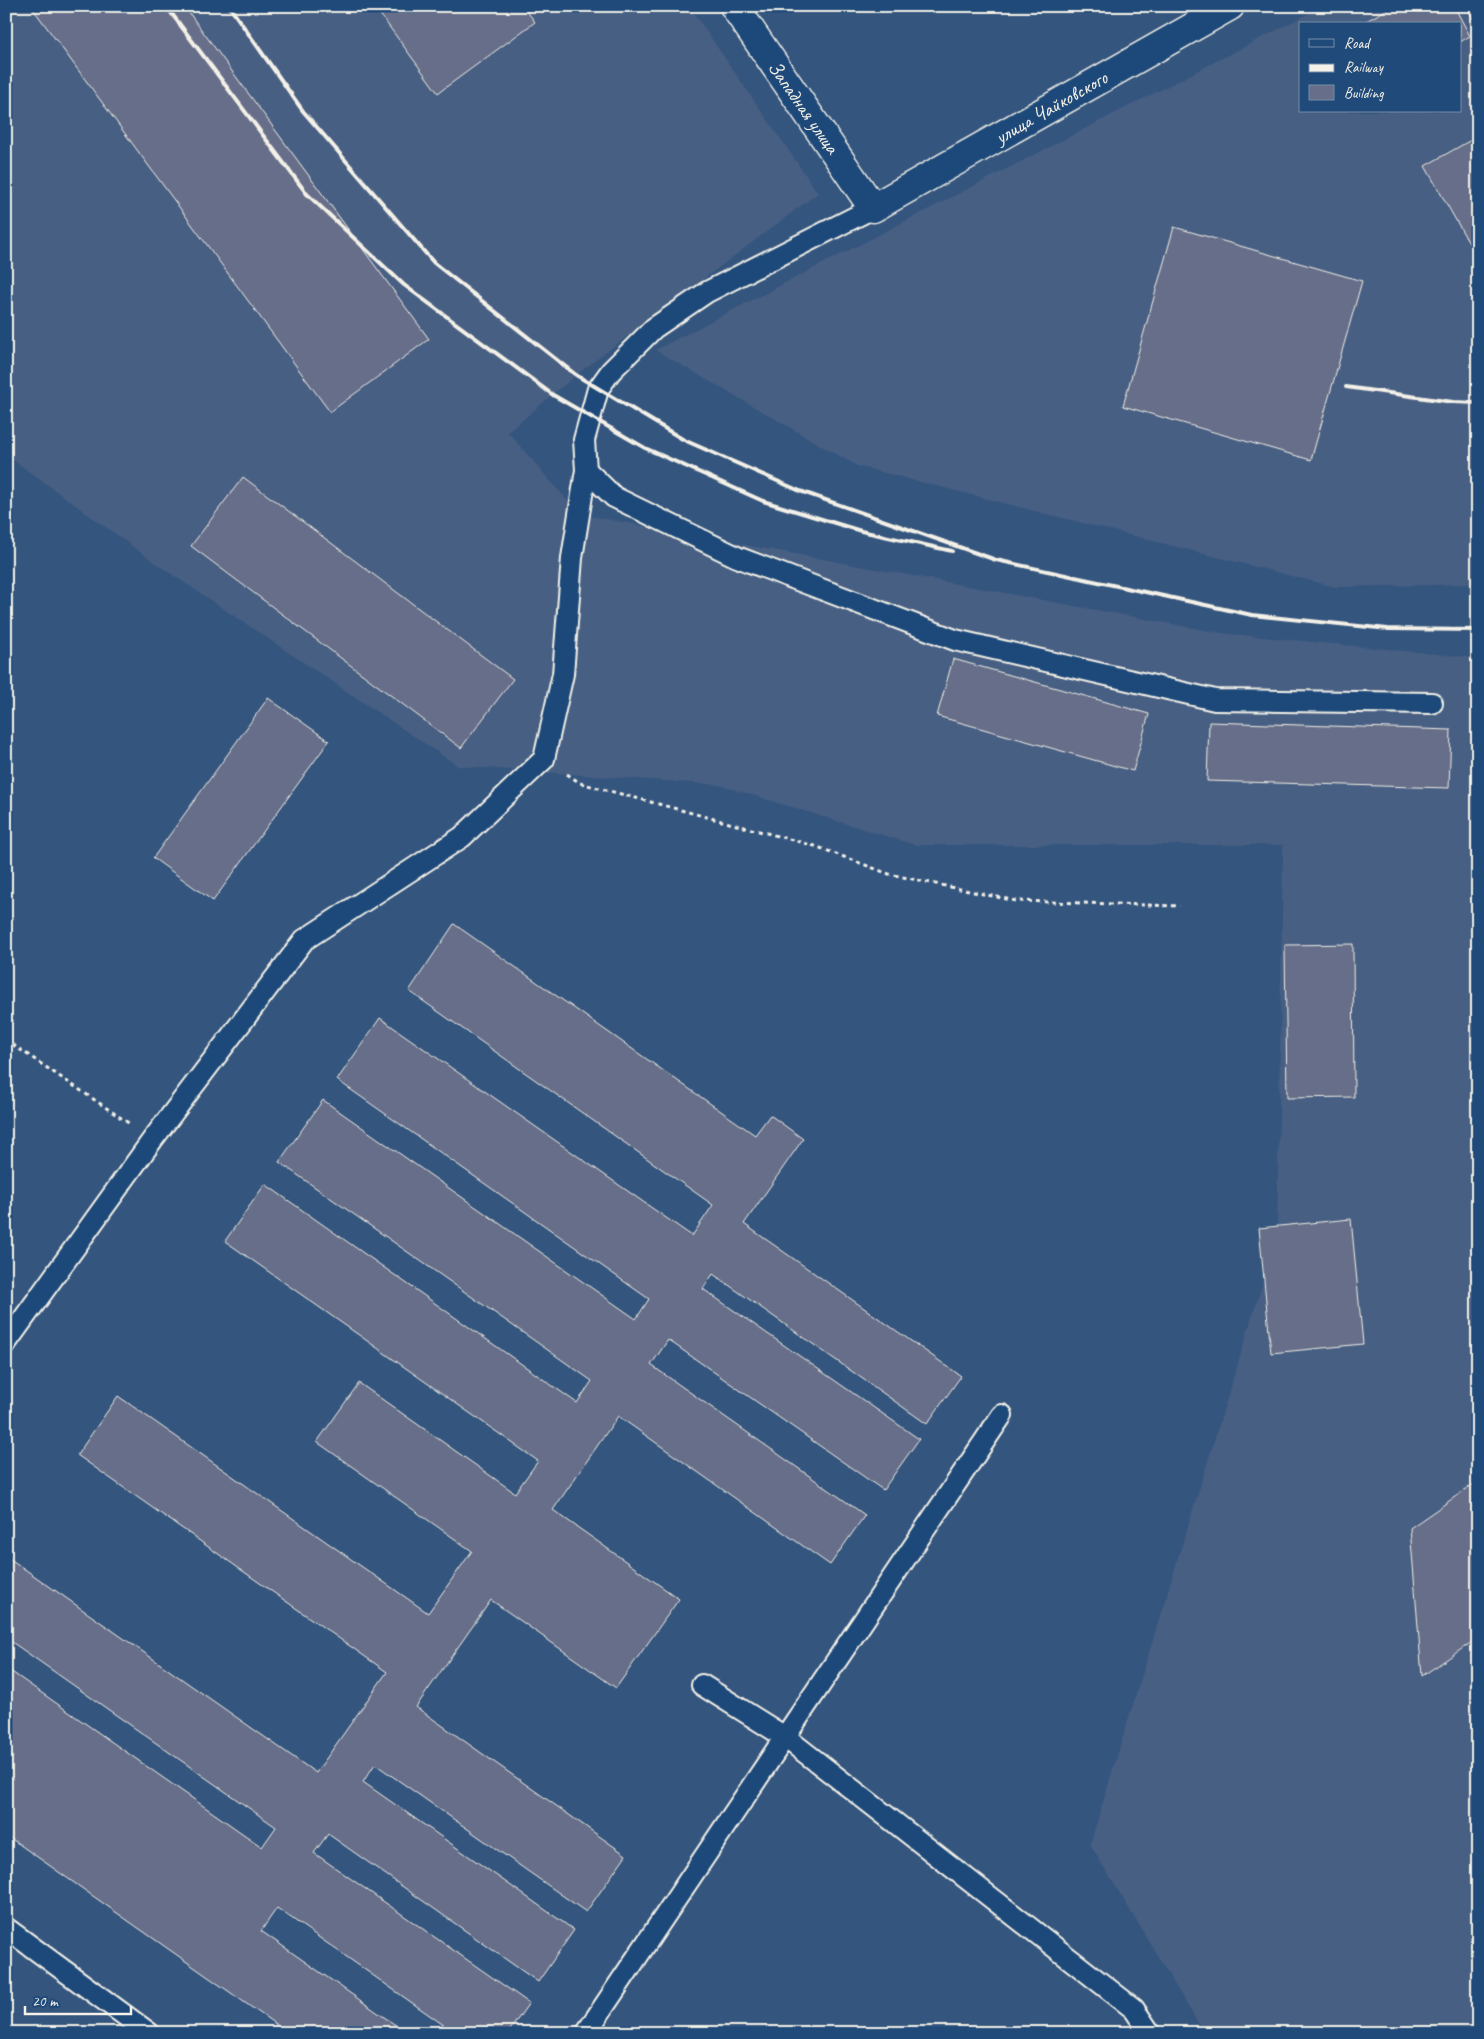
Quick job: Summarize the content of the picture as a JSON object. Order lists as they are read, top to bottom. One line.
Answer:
{"streets":{"street":["Западная улица","улица Чайковского"]},"crossings":[["Западная улица","улица Чайковского"]],"legend":["Road","Railway","Building"],"scale_bar":"20 m"}
